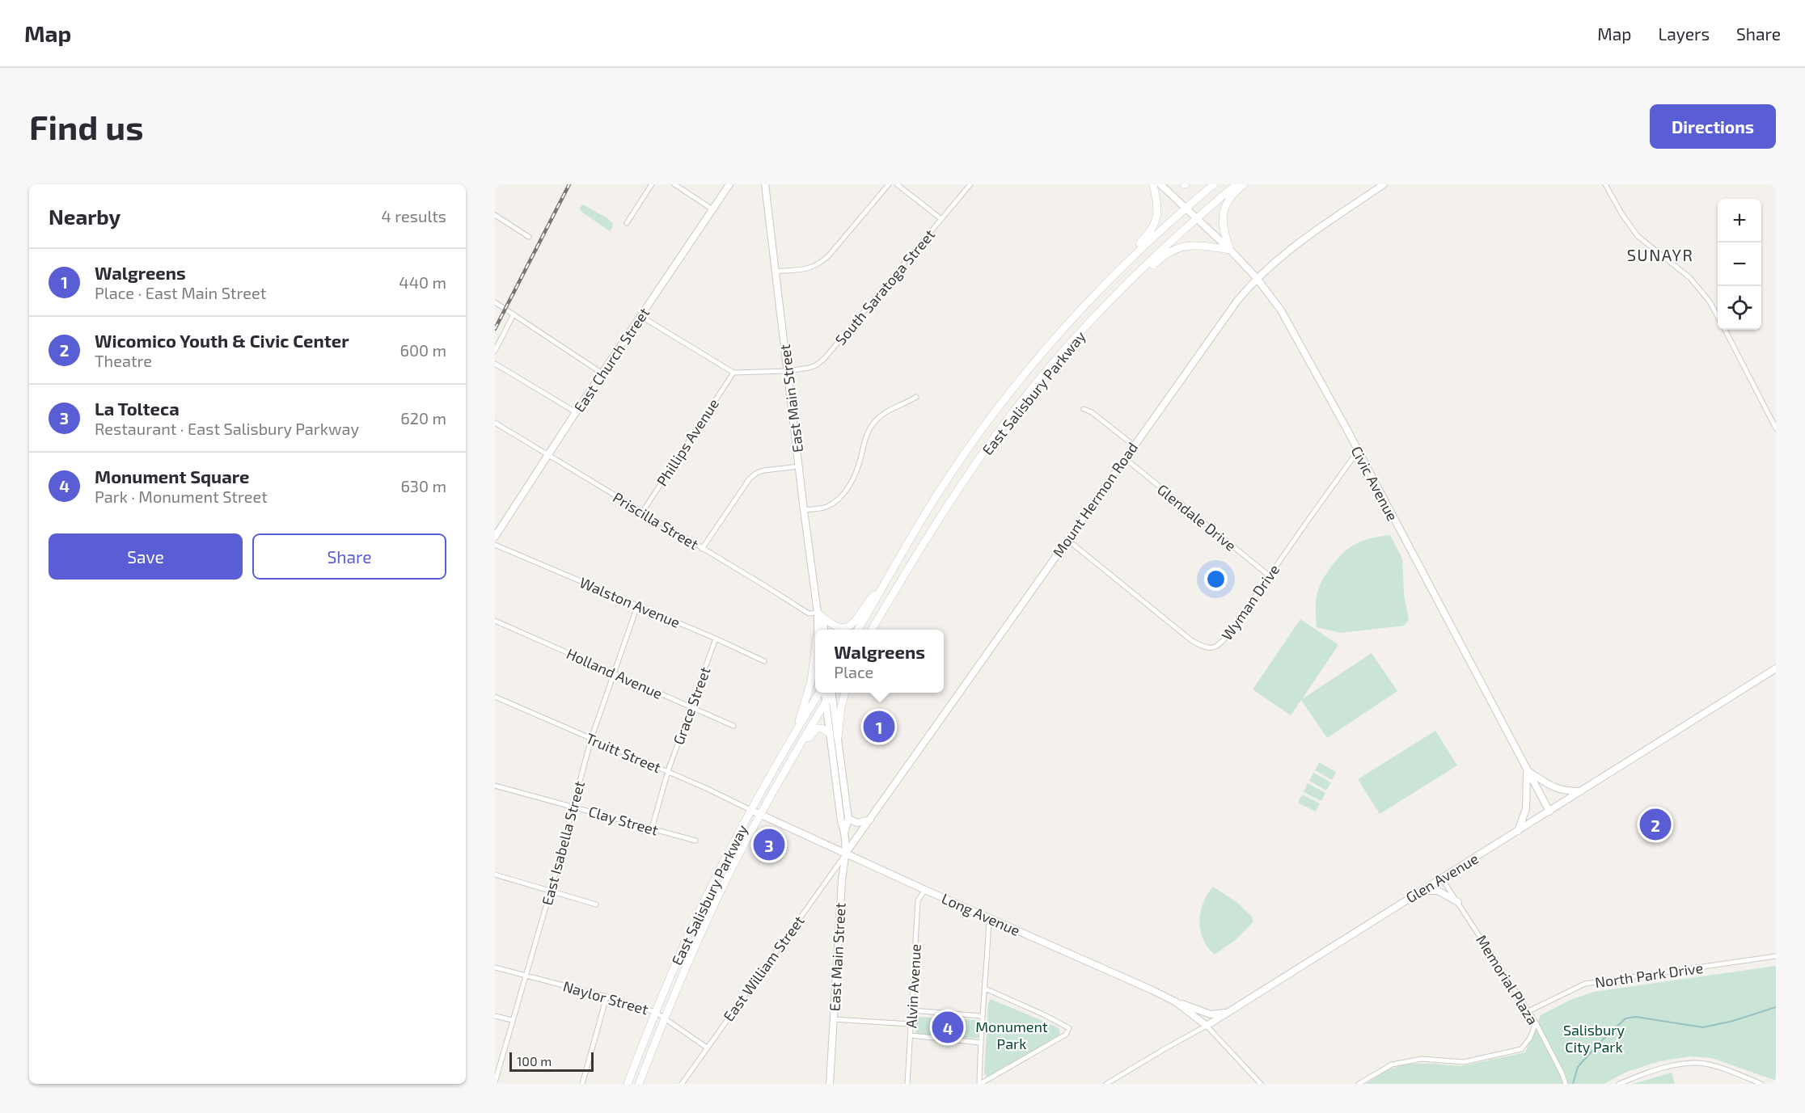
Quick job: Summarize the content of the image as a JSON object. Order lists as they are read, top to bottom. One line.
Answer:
{"streets":{"main road":["East Salisbury Parkway"],"street":["South Saratoga Street","East Church Street","East Main Street","Phillips Avenue","Civic Avenue","Mount Hermon Road","Glendale Drive","Priscilla Street","Walston Avenue","Wyman Drive","Holland Avenue","Grace Street","Truitt Street","Clay Street","East Isabella Street","Glen Avenue","Long Avenue","East William Street","North Park Drive","Memorial Plaza","Alvin Avenue","Naylor Street"]},"crossings":[["South Saratoga Street","East Main Street"],["South Saratoga Street","Phillips Avenue"],["East Church Street","Priscilla Street"],["East Salisbury Parkway","East Main Street"],["East Salisbury Parkway","Civic Avenue"],["East Salisbury Parkway","Truitt Street"],["East Salisbury Parkway","Long Avenue"],["East Salisbury Parkway","Naylor Street"],["East Main Street","Mount Hermon Road"],["East Main Street","Priscilla Street"],["East Main Street","Long Avenue"],["East Main Street","East William Street"],["Phillips Avenue","Priscilla Street"],["Civic Avenue","Mount Hermon Road"],["Civic Avenue","Wyman Drive"],["Civic Avenue","Glen Avenue"],["Mount Hermon Road","Glendale Drive"],["Mount Hermon Road","Wyman Drive"],["Mount Hermon Road","Long Avenue"],["Mount Hermon Road","East William Street"],["Glendale Drive","Wyman Drive"],["Walston Avenue","Grace Street"],["Walston Avenue","East Isabella Street"],["Holland Avenue","Grace Street"],["Holland Avenue","East Isabella Street"],["Grace Street","Truitt Street"],["Grace Street","Clay Street"],["Truitt Street","East Isabella Street"],["Truitt Street","Long Avenue"],["Clay Street","East Isabella Street"],["East Isabella Street","Naylor Street"],["Glen Avenue","Long Avenue"],["Glen Avenue","Memorial Plaza"],["Long Avenue","East William Street"],["Long Avenue","Alvin Avenue"],["East William Street","Naylor Street"],["North Park Drive","Memorial Plaza"]],"districts":["SUNAYR"],"parks":["Monument Park","Salisbury City Park"],"scale_bar":"100 m","page":{"header":"Map","nav":["Map","Layers","Share"],"buttons":["Directions",["Save","Share"]],"title":"Find us","heading":["Nearby","4 results"],"map_buttons":["+","−"],"list":[{"mark":"1","name":"Walgreens","note":"Place · East Main Street","value":"440 m"},{"mark":"2","name":"Wicomico Youth & Civic Center","note":"Theatre","value":"600 m"},{"mark":"3","name":"La Tolteca","note":"Restaurant · East Salisbury Parkway","value":"620 m"},{"mark":"4","name":"Monument Square","note":"Park · Monument Street","value":"630 m"}],"popup":["Walgreens","Place"],"pins":["1","2","3","4"],"scale":"100 m"}}
